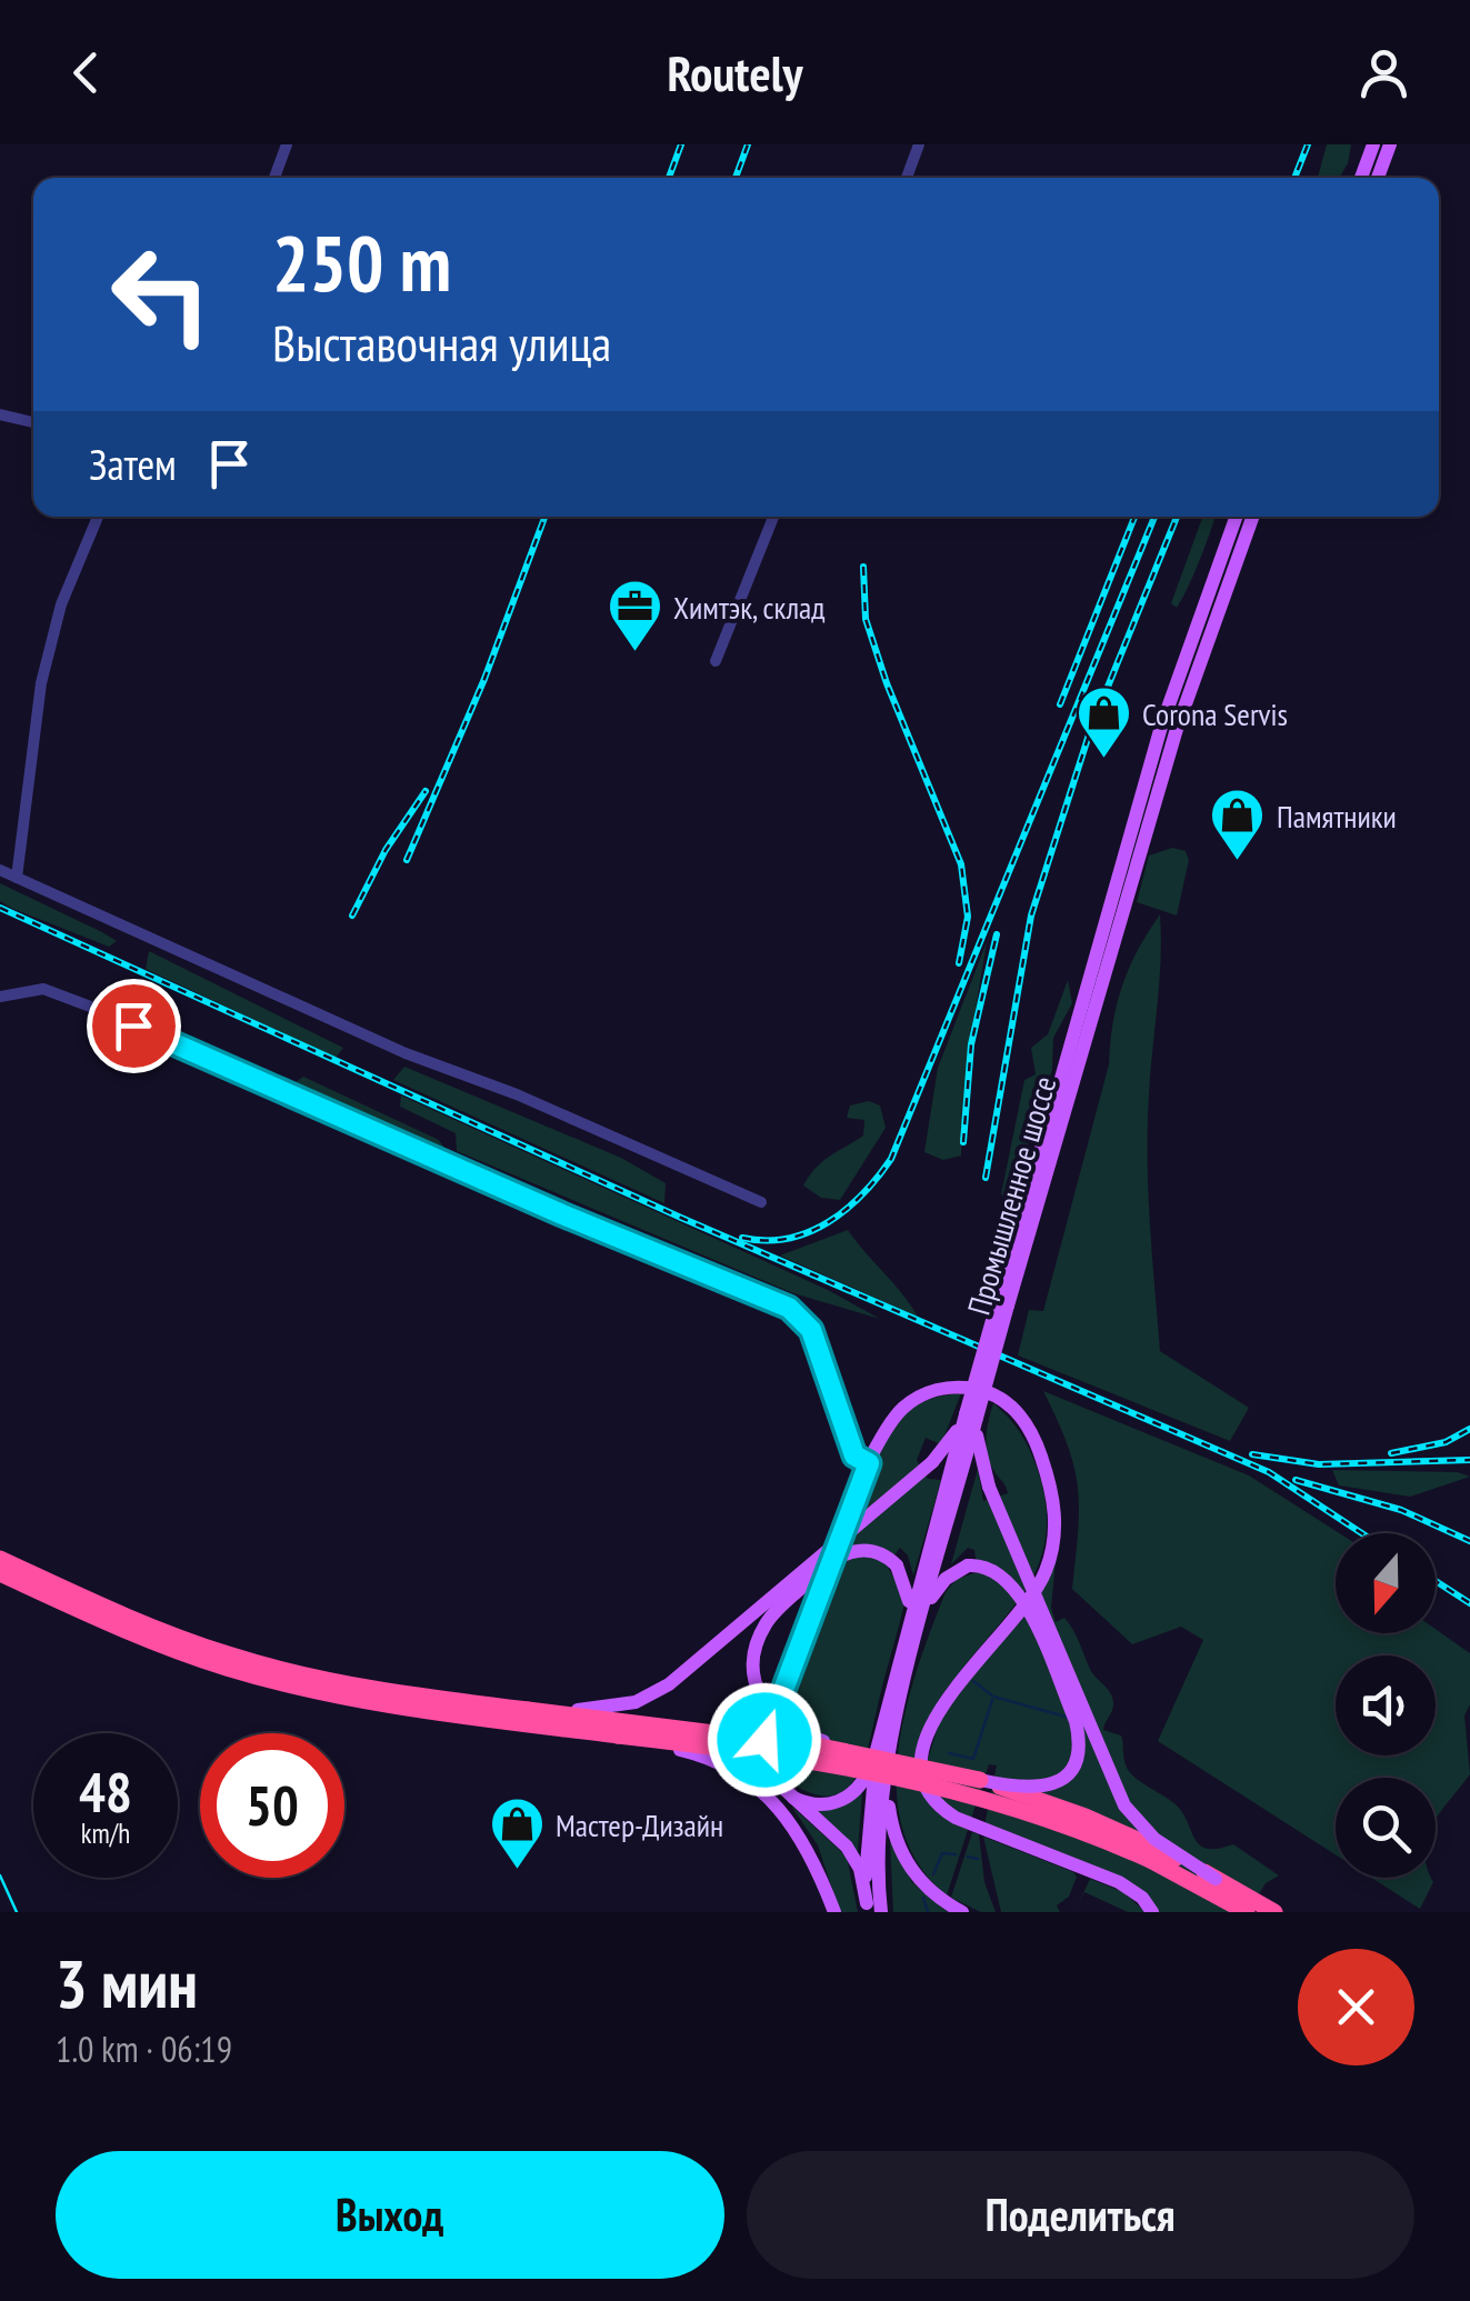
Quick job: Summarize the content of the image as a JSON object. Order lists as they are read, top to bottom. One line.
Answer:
{"streets":{"main road":["Промышленное шоссе"]},"places":{"office":["Химтэк, склад"],"shop":["Corona Servis","Памятники","Мастер-Дизайн"]},"north":"bottom","page":{"header":"Routely","turn":["250 m","Выставочная улица"],"then":"Затем","speed":"48 km/h","limit":"50","heading":["3 мин","1.0 km · 06:19"],"buttons":["Выход","Поделиться"]}}
